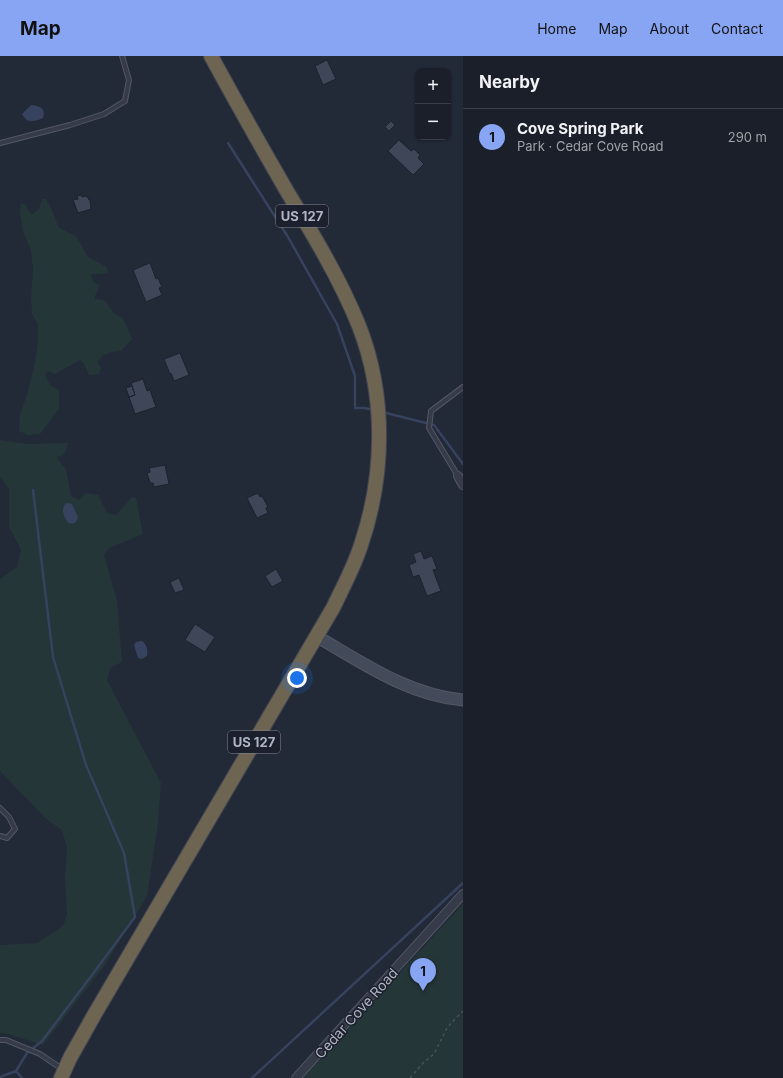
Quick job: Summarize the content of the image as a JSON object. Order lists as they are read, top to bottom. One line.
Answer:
{"streets":{"highway":["US 127"],"street":["Cedar Cove Road"]},"page":{"header":"Map","nav":["Home","Map","About","Contact"],"heading":"Nearby","map_buttons":["+","−"],"list":[{"mark":"1","name":"Cove Spring Park","note":"Park · Cedar Cove Road","value":"290 m"}],"pins":"1"}}
